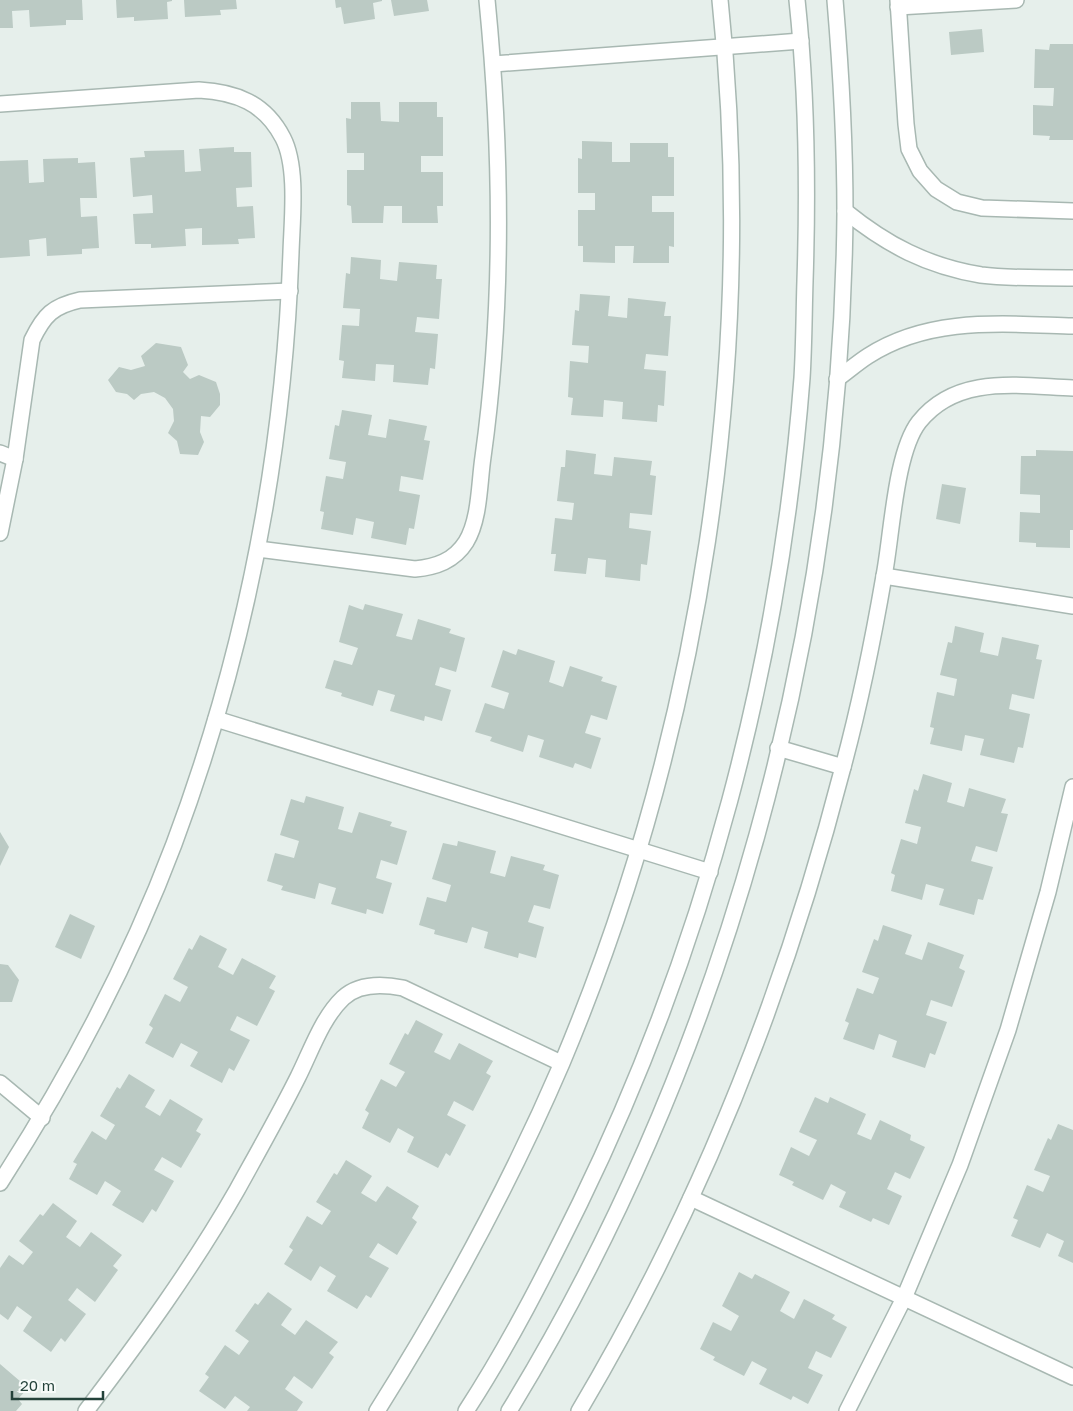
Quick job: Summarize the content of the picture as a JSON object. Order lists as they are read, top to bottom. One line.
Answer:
{"scale_bar":"20 m"}
